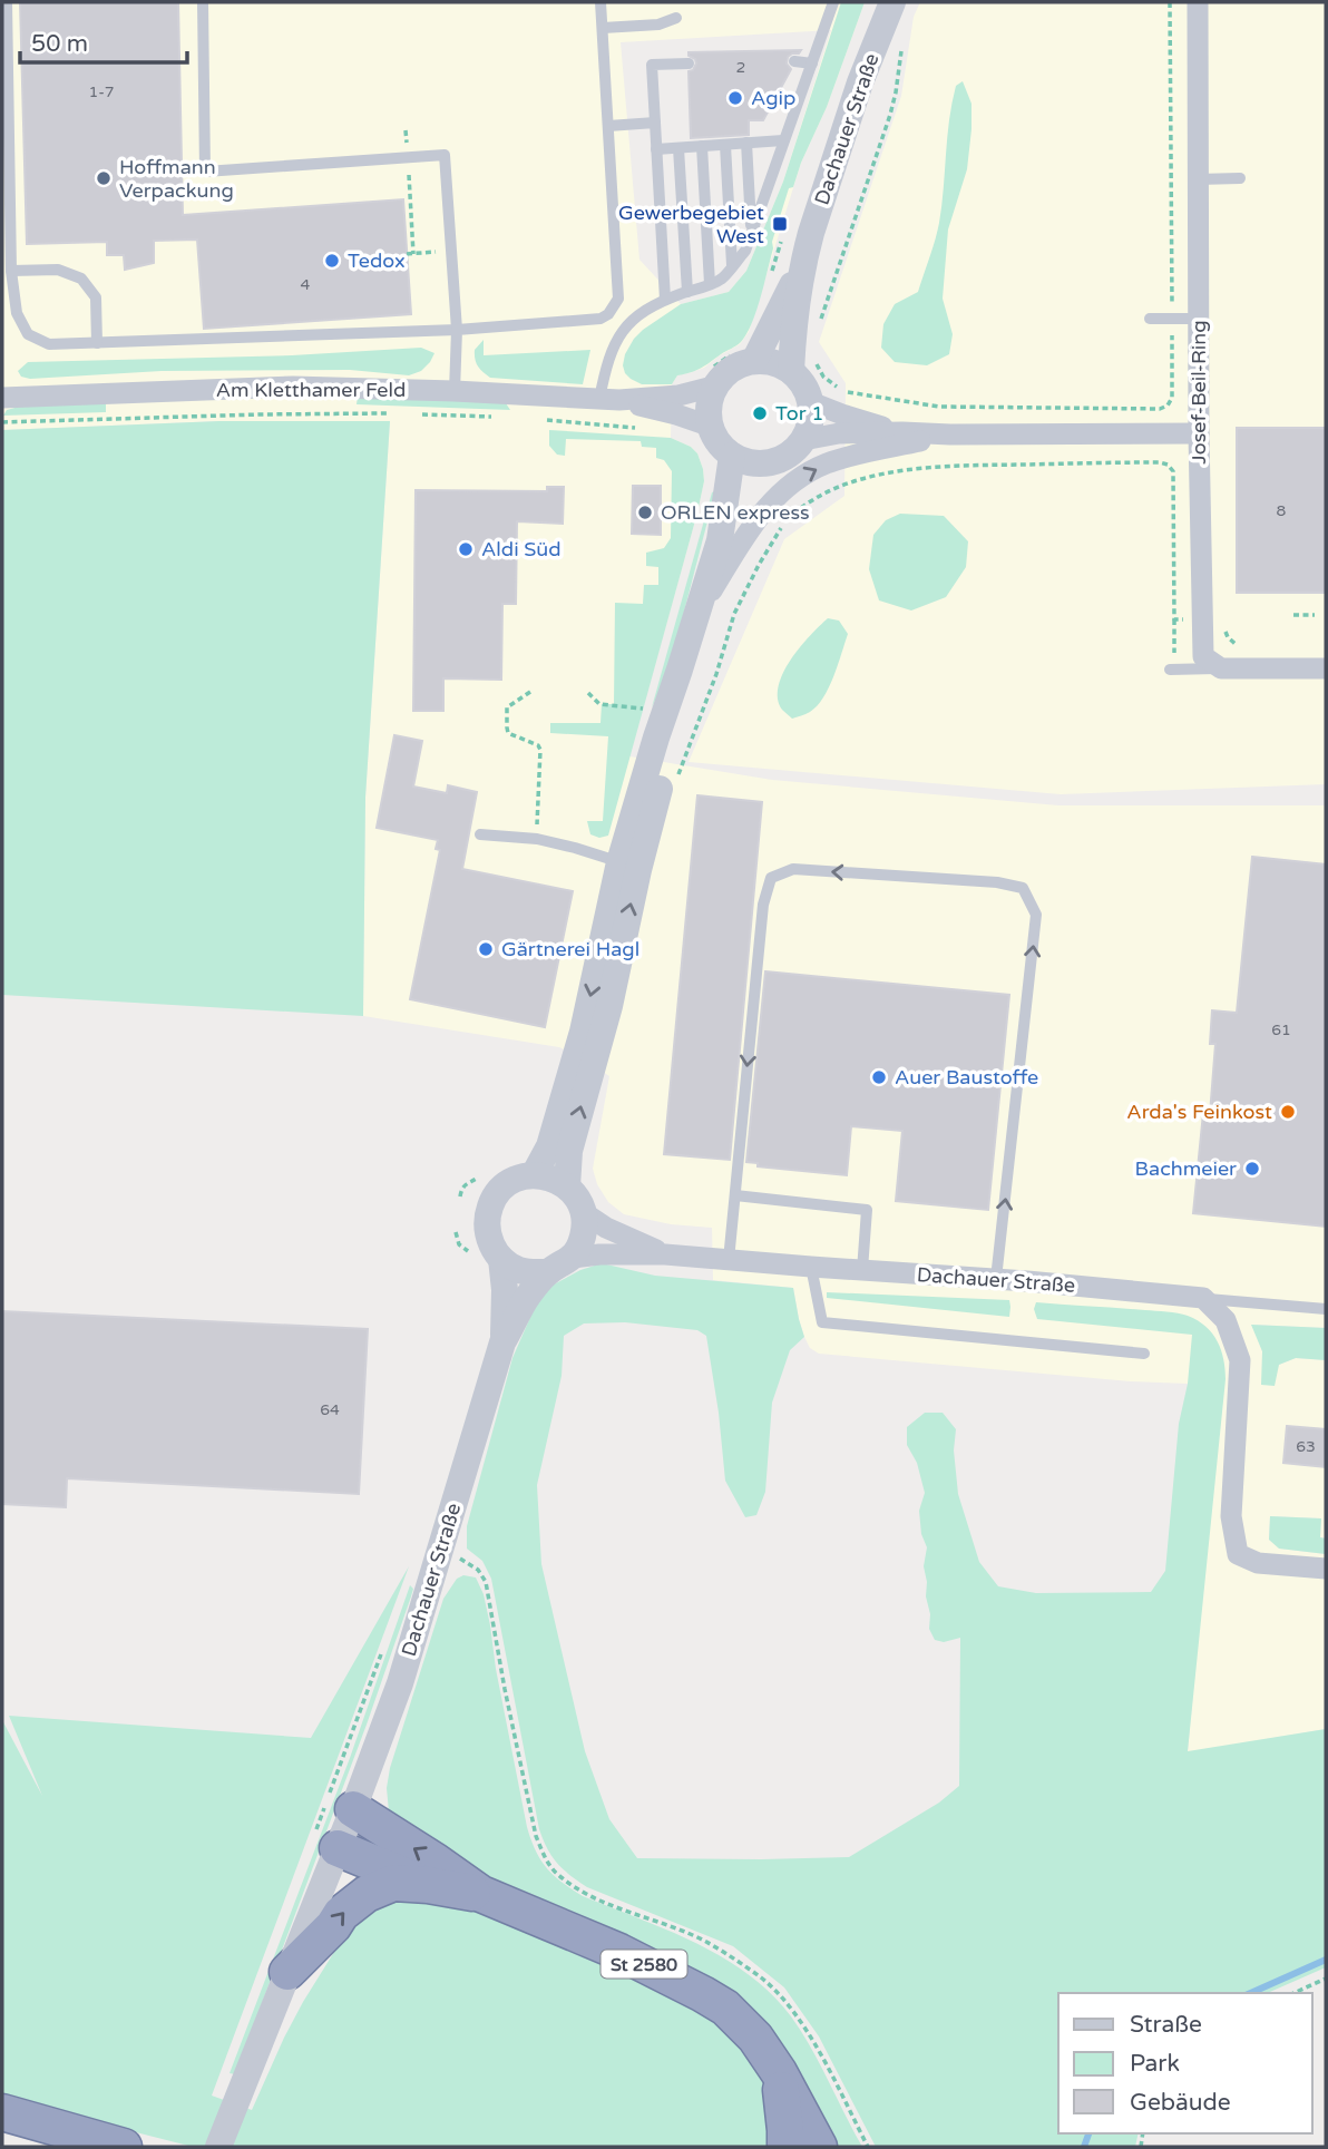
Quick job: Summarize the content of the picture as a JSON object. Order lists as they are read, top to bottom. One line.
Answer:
{"streets":{"highway":["St 2580"],"street":["Dachauer Straße","Am Kletthamer Feld","Josef-Beil-Ring"]},"crossings":[["Dachauer Straße","Am Kletthamer Feld"],["Dachauer Straße","St 2580"]],"places":{"other":["Agip","Hoffmann Verpackung","Tedox","Tor 1","ORLEN express","Aldi Süd","Gärtnerei Hagl","Auer Baustoffe","Arda's Feinkost","Bachmeier"],"transit":["Gewerbegebiet West"]},"house_numbers":["2","1-7","4","8","61","64","63"],"legend":["Straße","Park","Gebäude"],"scale_bar":"50 m"}
